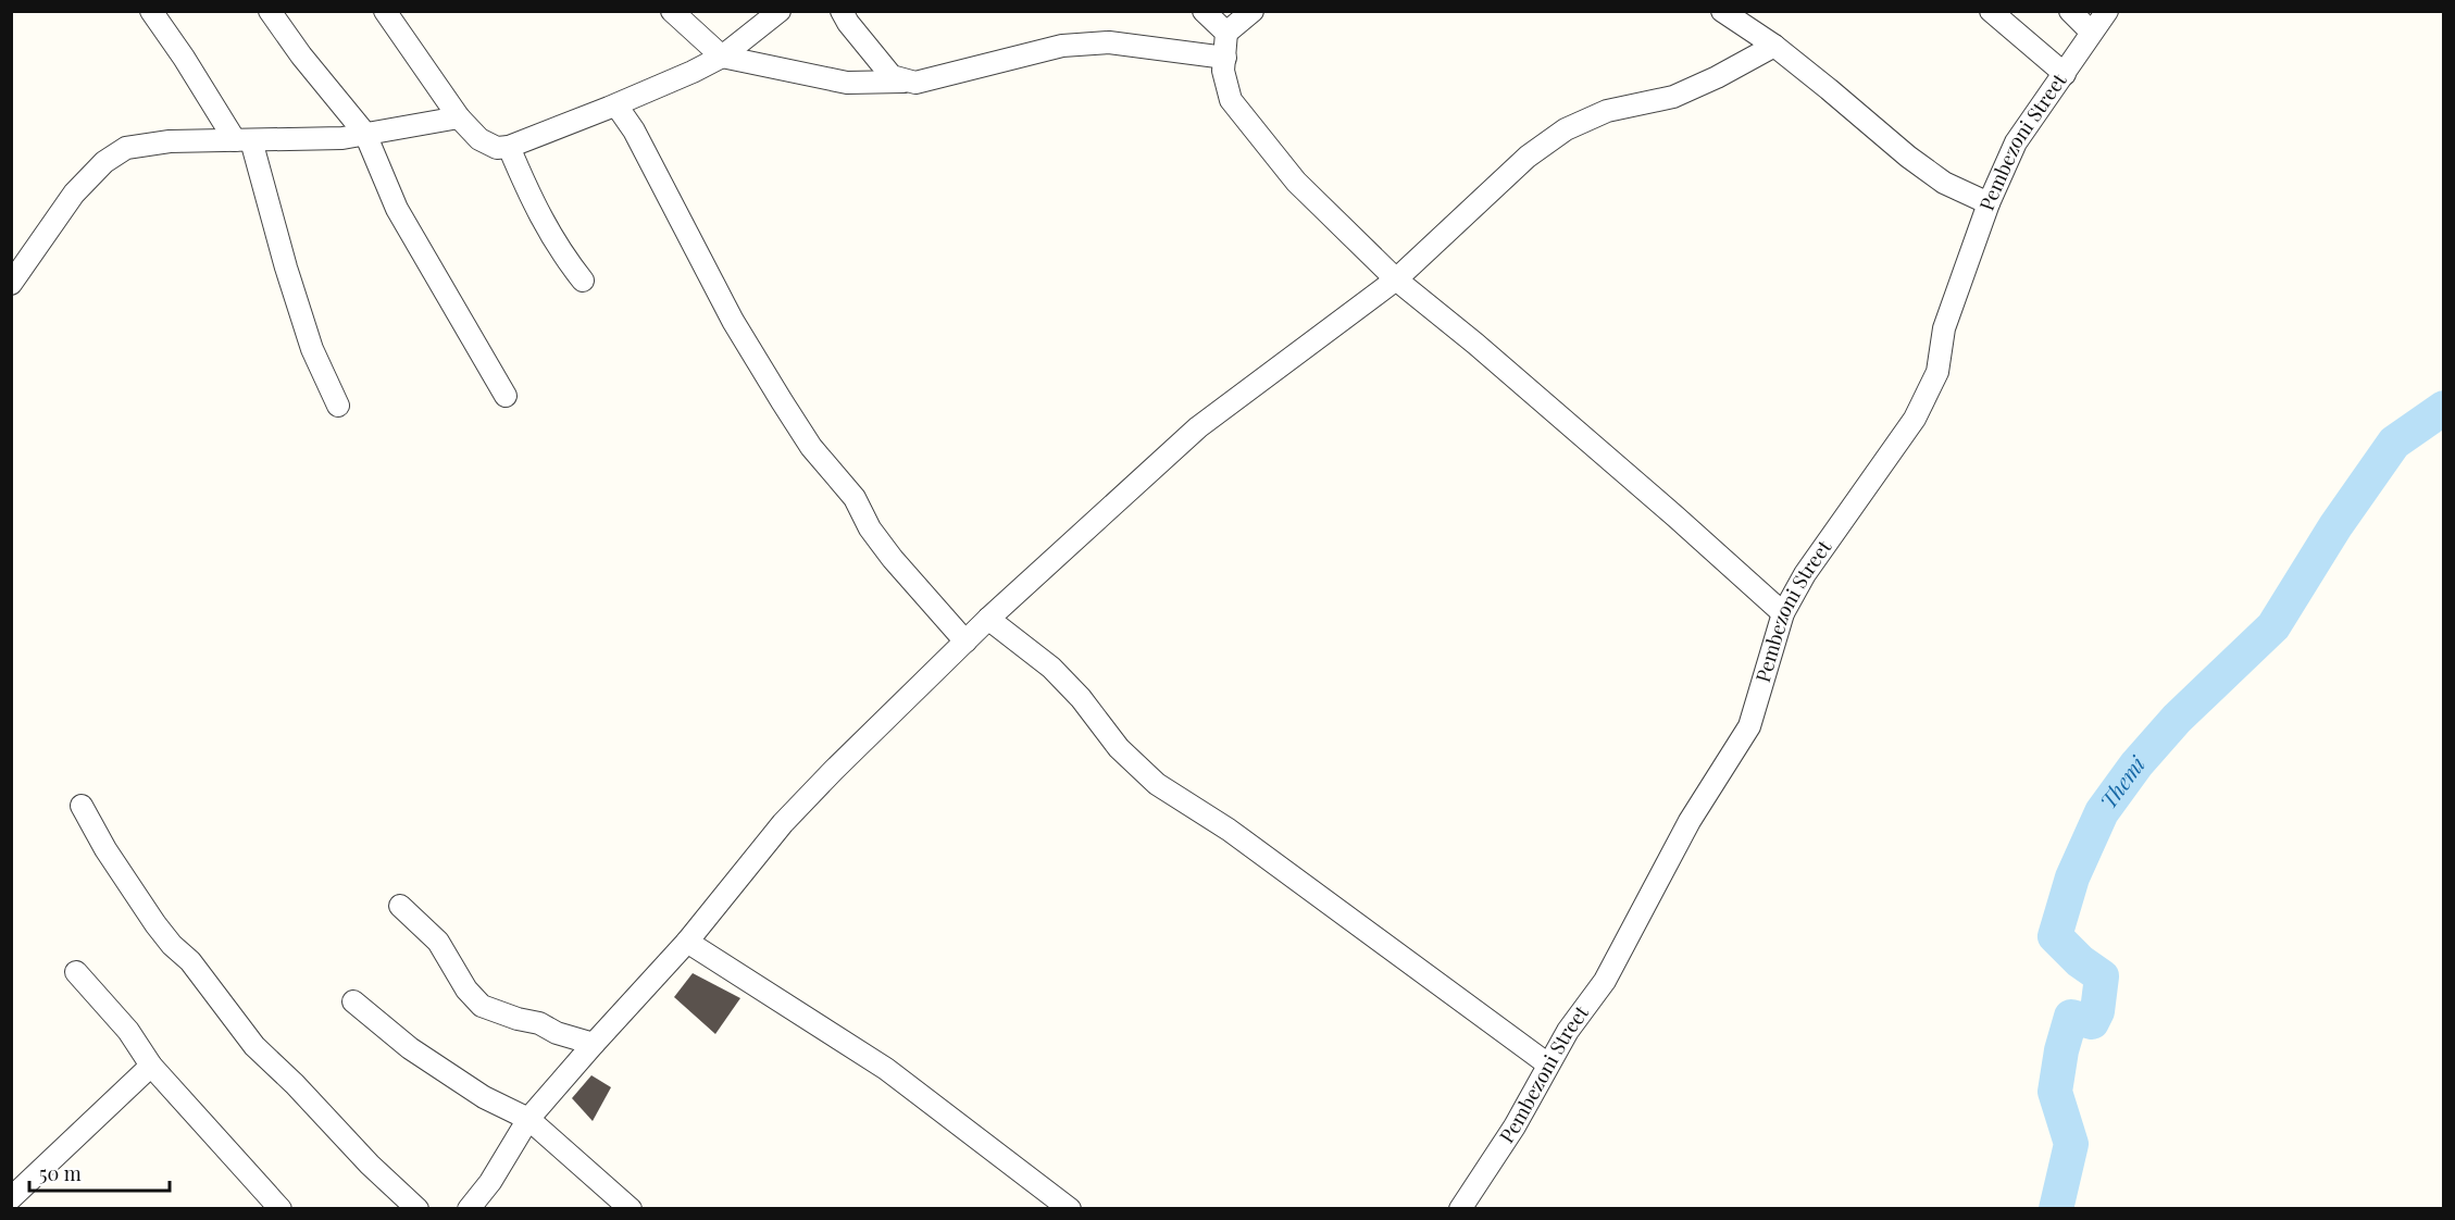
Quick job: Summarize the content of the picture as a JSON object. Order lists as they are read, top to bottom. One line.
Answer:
{"streets":{"street":["Pembezoni Street"]},"water":["Themi"],"scale_bar":"50 m"}
